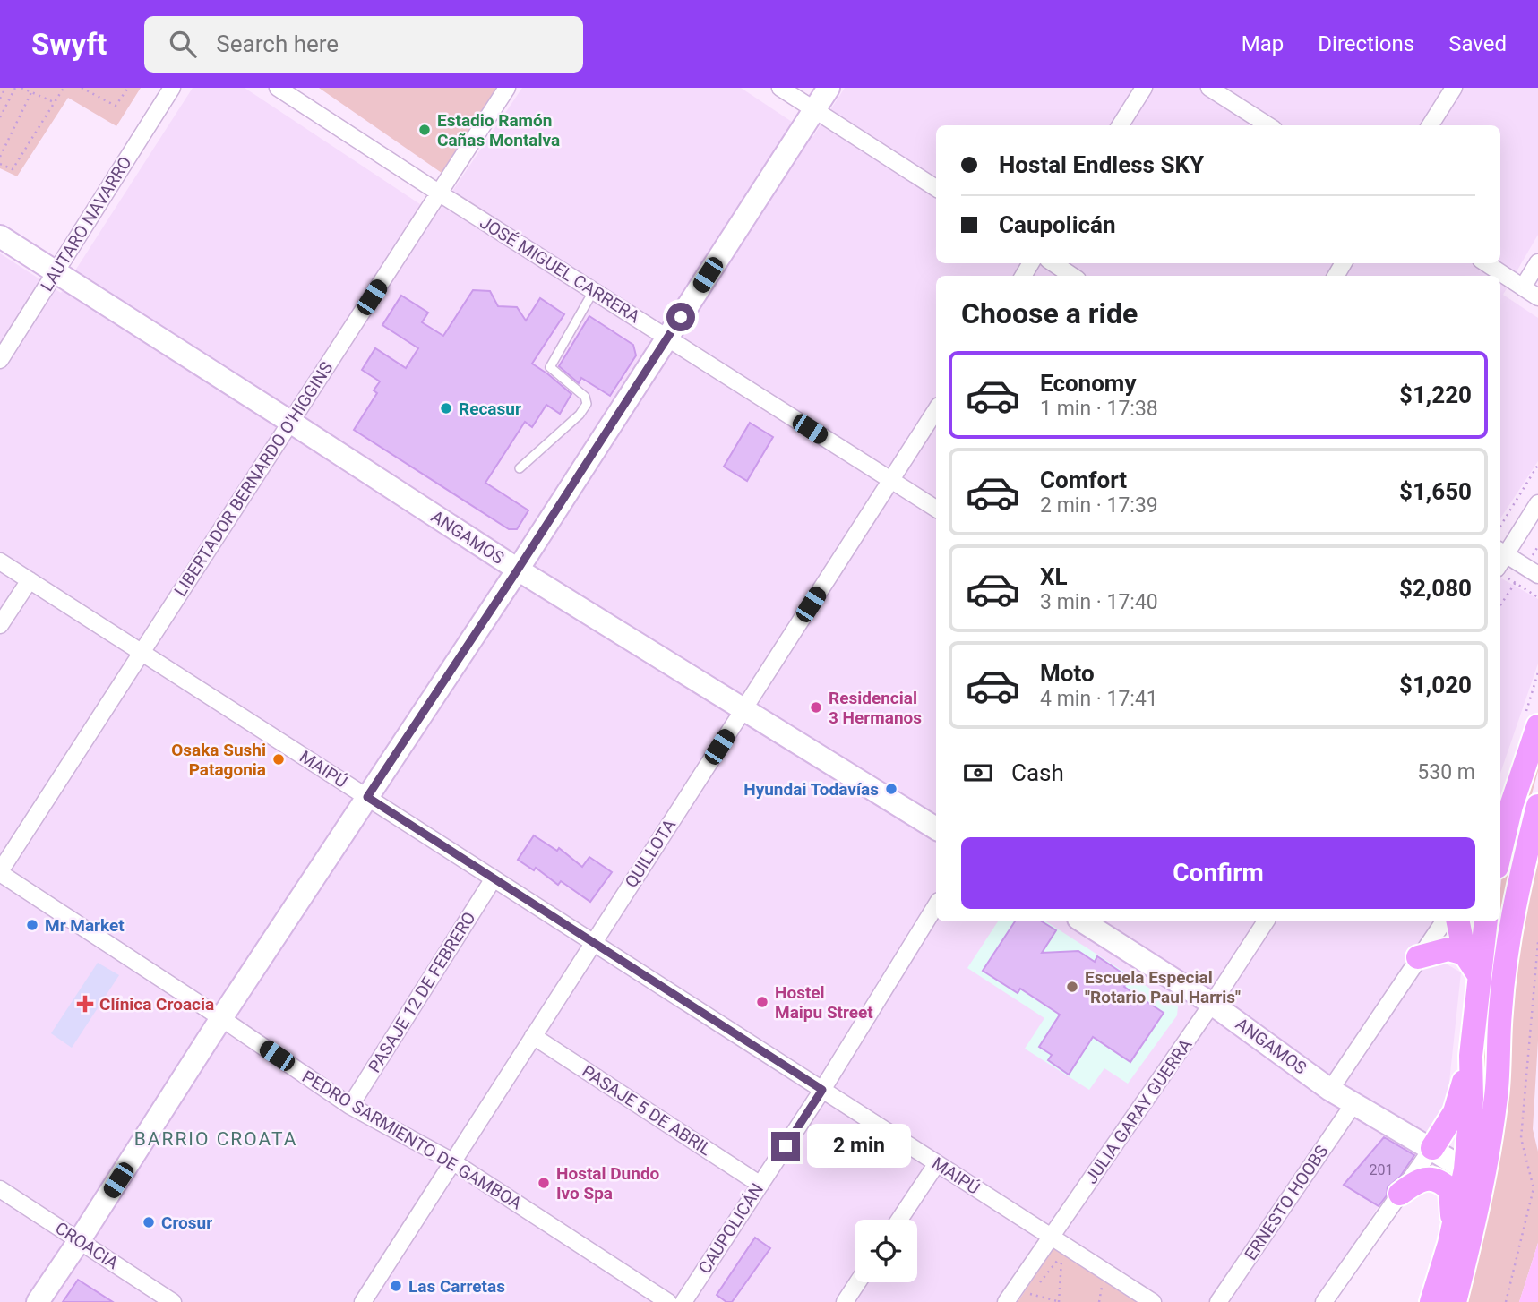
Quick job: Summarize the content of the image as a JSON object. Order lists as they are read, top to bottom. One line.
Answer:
{"streets":{"street":["LAUTARO NAVARRO","JOSÉ MIGUEL CARRERA","LIBERTADOR BERNARDO O'HIGGINS","ANGAMOS","MAIPÚ","QUILLOTA","PASAJE 12 DE FEBRERO","PASAJE 5 DE ABRIL","JULIA GARAY GUERRA","PEDRO SARMIENTO DE GAMBOA","ERNESTO HOOBS","CAUPOLICÁN","CROACIA"]},"crossings":[["LAUTARO NAVARRO","ANGAMOS"],["JOSÉ MIGUEL CARRERA","LIBERTADOR BERNARDO O'HIGGINS"],["JOSÉ MIGUEL CARRERA","QUILLOTA"],["LIBERTADOR BERNARDO O'HIGGINS","ANGAMOS"],["LIBERTADOR BERNARDO O'HIGGINS","MAIPÚ"],["LIBERTADOR BERNARDO O'HIGGINS","PEDRO SARMIENTO DE GAMBOA"],["ANGAMOS","QUILLOTA"],["ANGAMOS","JULIA GARAY GUERRA"],["ANGAMOS","ERNESTO HOOBS"],["MAIPÚ","QUILLOTA"],["MAIPÚ","PASAJE 12 DE FEBRERO"],["MAIPÚ","JULIA GARAY GUERRA"],["MAIPÚ","CAUPOLICÁN"],["QUILLOTA","PASAJE 5 DE ABRIL"],["QUILLOTA","PEDRO SARMIENTO DE GAMBOA"],["PASAJE 12 DE FEBRERO","PEDRO SARMIENTO DE GAMBOA"],["PASAJE 5 DE ABRIL","CAUPOLICÁN"]],"districts":["BARRIO CROATA"],"places":{"other":["Estadio Ramón Cañas Montalva","Recasur","Residencial 3 Hermanos","Osaka Sushi Patagonia","Hyundai Todavías","Mr Market","Escuela Especial \"Rotario Paul Harris\"","Hostel Maipu Street","Hostal Dundo Ivo Spa","Crosur","Las Carretas"],"health":["Clínica Croacia"]},"house_numbers":["201"],"page":{"header":"Swyft","search":"Search here","nav":["Map","Directions","Saved"],"banner":["Hostal Endless SKY","Caupolicán"],"heading":"Choose a ride","list":[{"name":"Economy","note":"1 min · 17:38","value":"$1,220"},{"name":"Comfort","note":"2 min · 17:39","value":"$1,650"},{"name":"XL","note":"3 min · 17:40","value":"$2,080"},{"name":"Moto","note":"4 min · 17:41","value":"$1,020"}],"pay":["Cash","530 m"],"buttons":"Confirm","bubble":"2 min"}}
